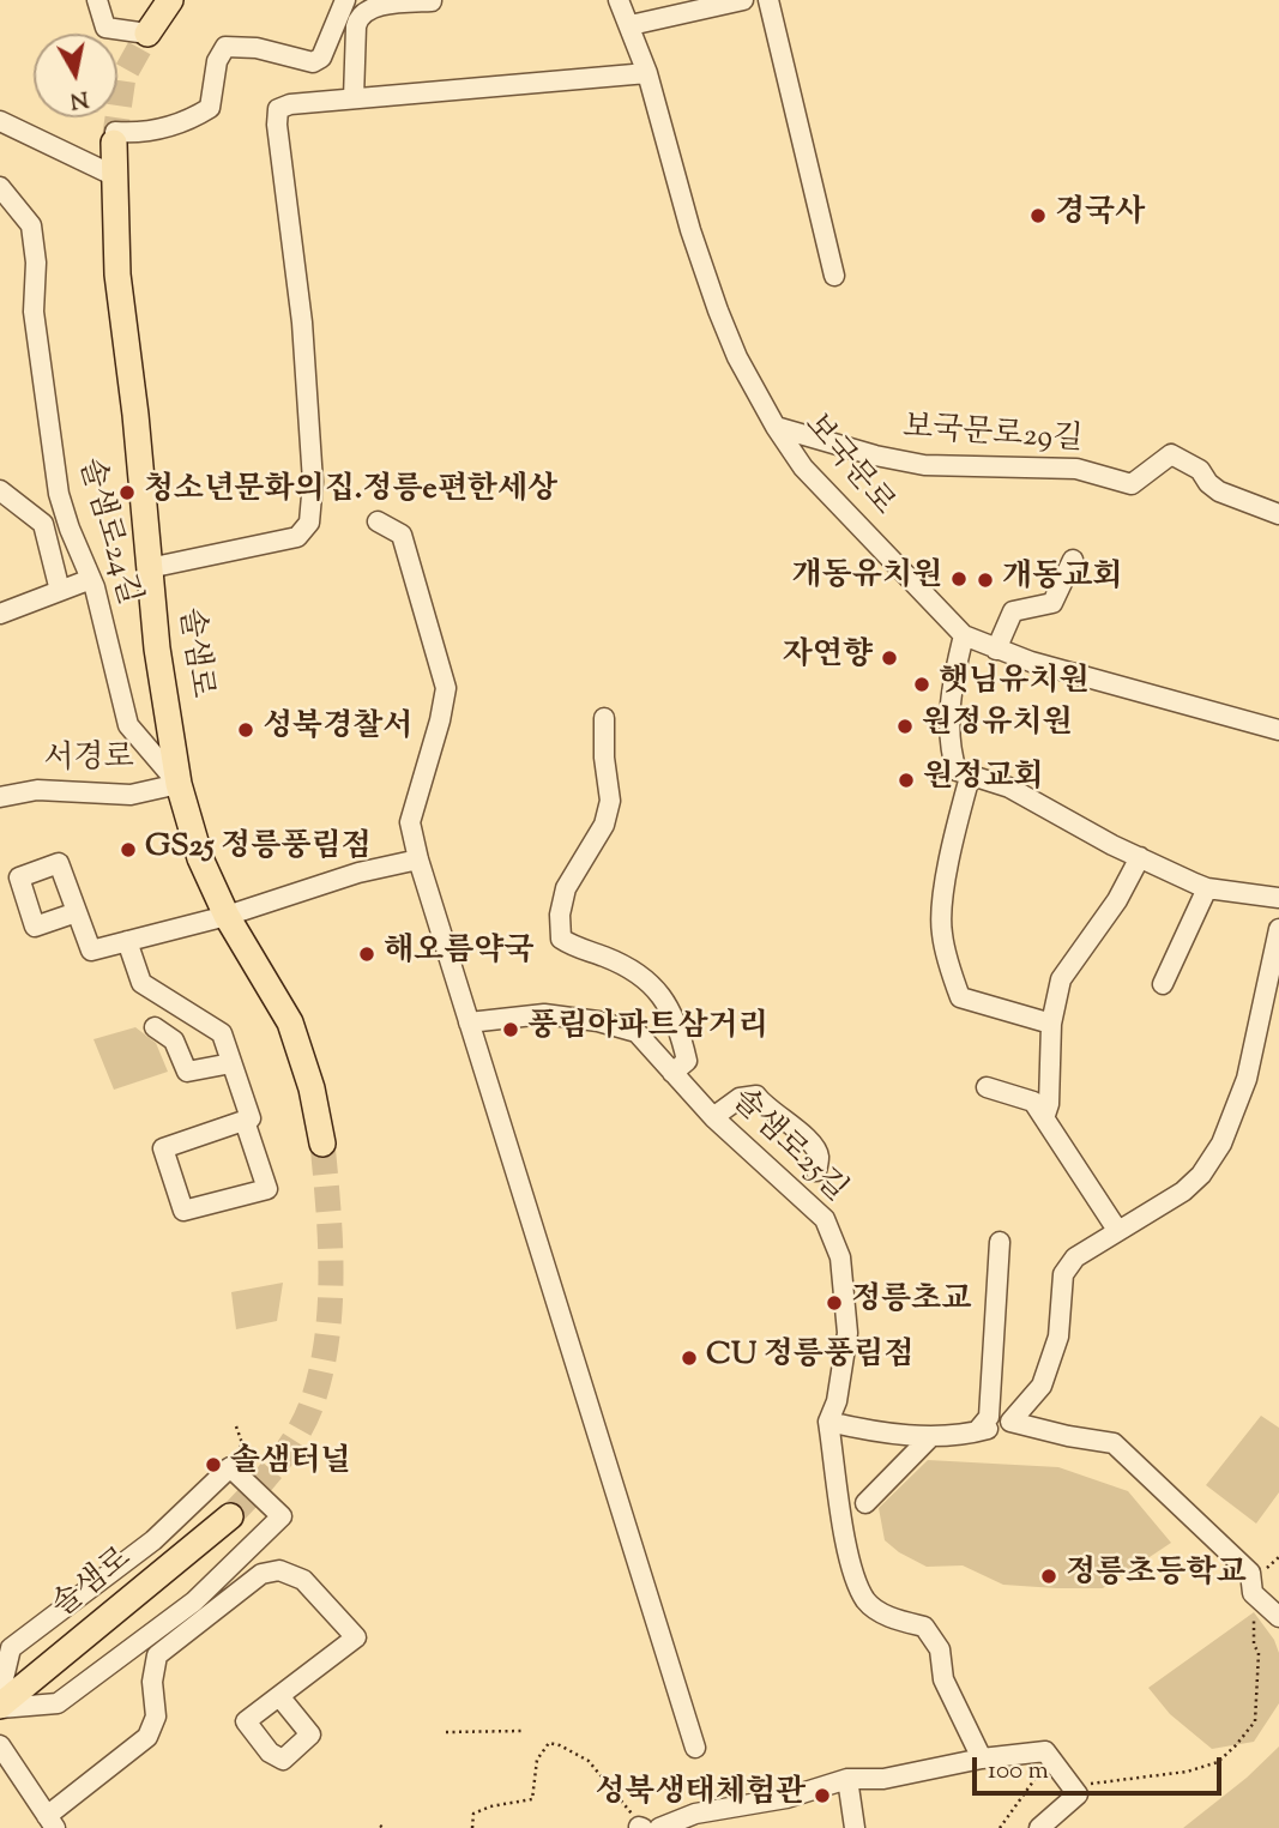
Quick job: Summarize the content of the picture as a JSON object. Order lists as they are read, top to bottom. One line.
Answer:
{"streets":{"main road":["솔샘로"],"street":["보국문로29길","보국문로","솔샘로24길","서경로","솔샘로25길"]},"crossings":[["보국문로29길","보국문로"],["솔샘로24길","솔샘로"],["솔샘로24길","서경로"],["솔샘로","서경로"]],"places":["경국사","청소년문화의집.정릉e편한세상","개동유치원","개동교회","자연향","햇님유치원","원정유치원","성북경찰서","원정교회","GS25 정릉풍림점","해오름약국","풍림아파트삼거리","정릉초교","CU 정릉풍림점","솔샘터널","정릉초등학교","성북생태체험관"],"scale_bar":"100 m","north":"bottom"}
